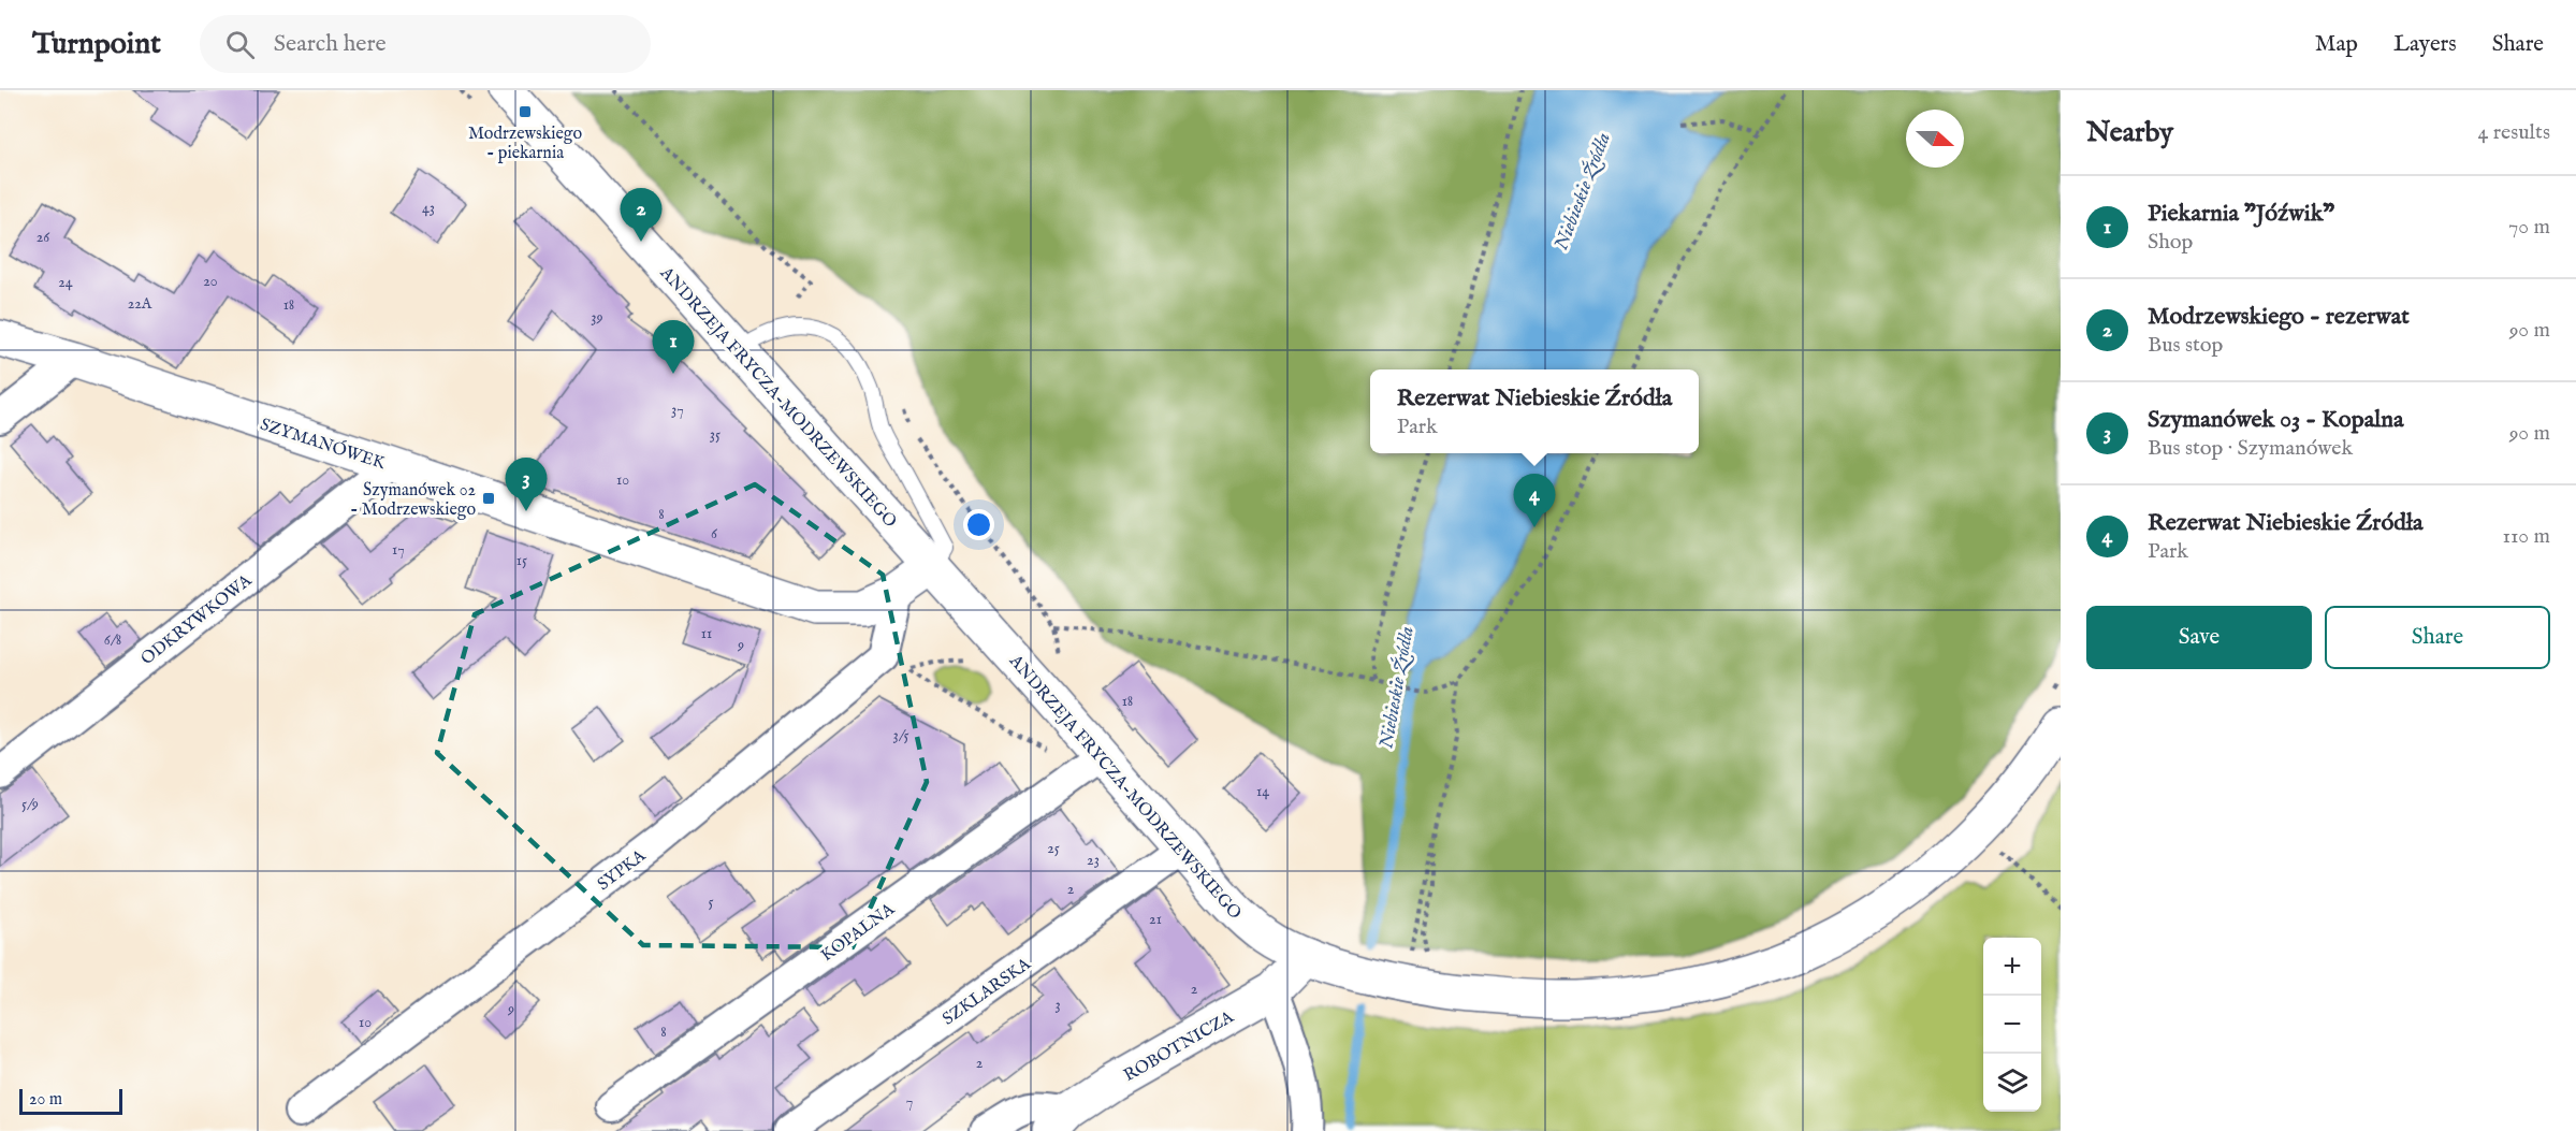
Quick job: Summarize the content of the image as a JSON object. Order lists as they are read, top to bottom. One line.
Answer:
{"streets":{"street":["ANDRZEJA FRYCZA-MODRZEWSKIEGO","SZYMANÓWEK","ODKRYWKOWA","SYPKA","KOPALNA","SZKLARSKA","ROBOTNICZA"]},"crossings":[["ANDRZEJA FRYCZA-MODRZEWSKIEGO","SZYMANÓWEK"],["ANDRZEJA FRYCZA-MODRZEWSKIEGO","KOPALNA"],["ANDRZEJA FRYCZA-MODRZEWSKIEGO","SZKLARSKA"],["ANDRZEJA FRYCZA-MODRZEWSKIEGO","ROBOTNICZA"],["SZYMANÓWEK","ODKRYWKOWA"]],"water":["Niebieskie Źródła"],"places":{"transit":["Modrzewskiego - piekarnia","Szymanówek 02 - Modrzewskiego"]},"house_numbers":["43","26","20","24","22A","18","39","37","35","10","8","6","17","15","11","6/8","9","18","3/5","14","5/9","25","23","2","5","21","2","3","9","10","8","2","7"],"scale_bar":"20 m","north":"right","page":{"header":"Turnpoint","search":"Search here","nav":["Map","Layers","Share"],"heading":["Nearby","4 results"],"list":[{"mark":"1","name":"Piekarnia \"Jóźwik\"","note":"Shop","value":"70 m"},{"mark":"2","name":"Modrzewskiego - rezerwat","note":"Bus stop","value":"90 m"},{"mark":"3","name":"Szymanówek 03 - Kopalna","note":"Bus stop · Szymanówek","value":"90 m"},{"mark":"4","name":"Rezerwat Niebieskie Źródła","note":"Park","value":"110 m"}],"pins":["2","1","3","4"],"popup":["Rezerwat Niebieskie Źródła","Park"],"buttons":["Save","Share"],"map_buttons":["+","−"],"scale":"20 m"}}
